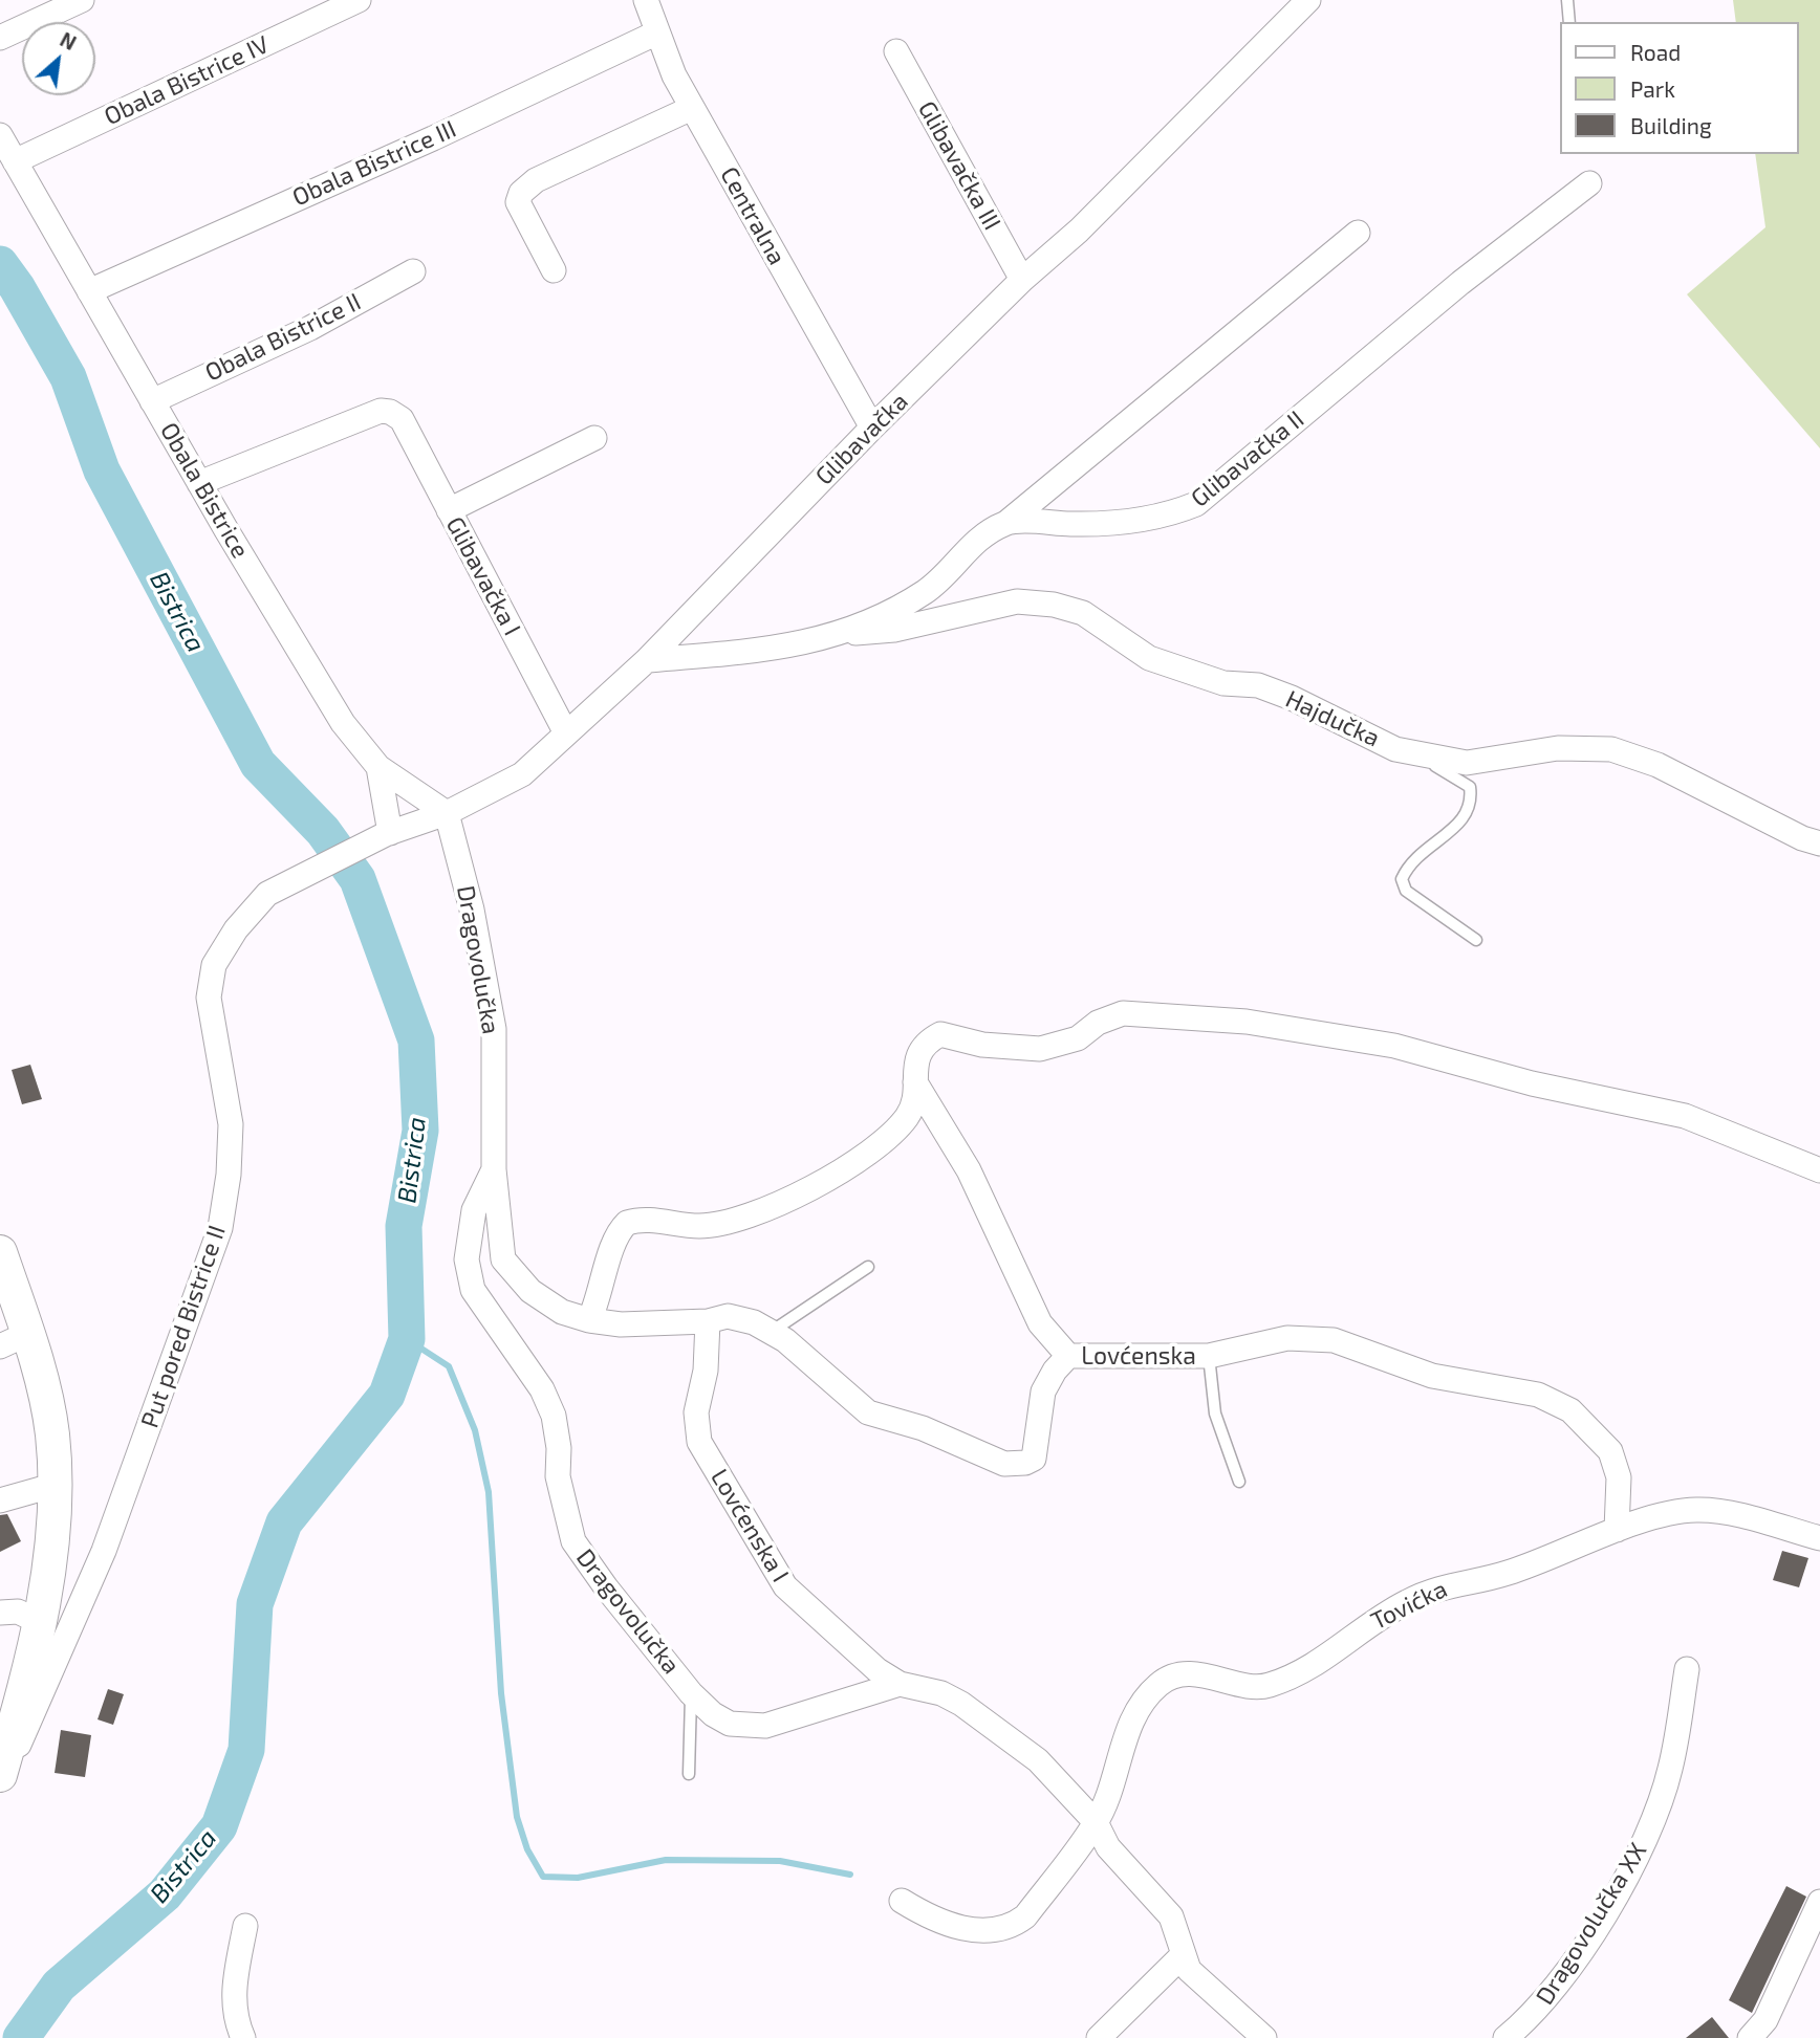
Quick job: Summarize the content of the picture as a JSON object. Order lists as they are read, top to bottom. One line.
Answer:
{"streets":{"street":["Obala Bistrice IV","Obala Bistrice III","Glibavačka III","Centralna","Obala Bistrice II","Glibavačka","Glibavačka II","Obala Bistrice","Glibavačka I","Hajdučka","Dragovolučka","Put pored Bistrice II","Lovćenska","Lovćenska I","Tovićka","Dragovolučka XX"]},"crossings":[["Obala Bistrice IV","Obala Bistrice"],["Obala Bistrice III","Centralna"],["Obala Bistrice III","Obala Bistrice"],["Glibavačka III","Glibavačka"],["Centralna","Glibavačka"],["Obala Bistrice II","Obala Bistrice"],["Glibavačka","Obala Bistrice"],["Glibavačka","Glibavačka I"],["Glibavačka","Dragovolučka"],["Glibavačka","Put pored Bistrice II"],["Obala Bistrice","Glibavačka I"],["Obala Bistrice","Dragovolučka"],["Dragovolučka","Lovćenska"],["Dragovolučka","Lovćenska I"],["Lovćenska","Lovćenska I"],["Lovćenska","Tovićka"]],"water":["Bistrica"],"legend":["Road","Park","Building"],"north":"top right"}
